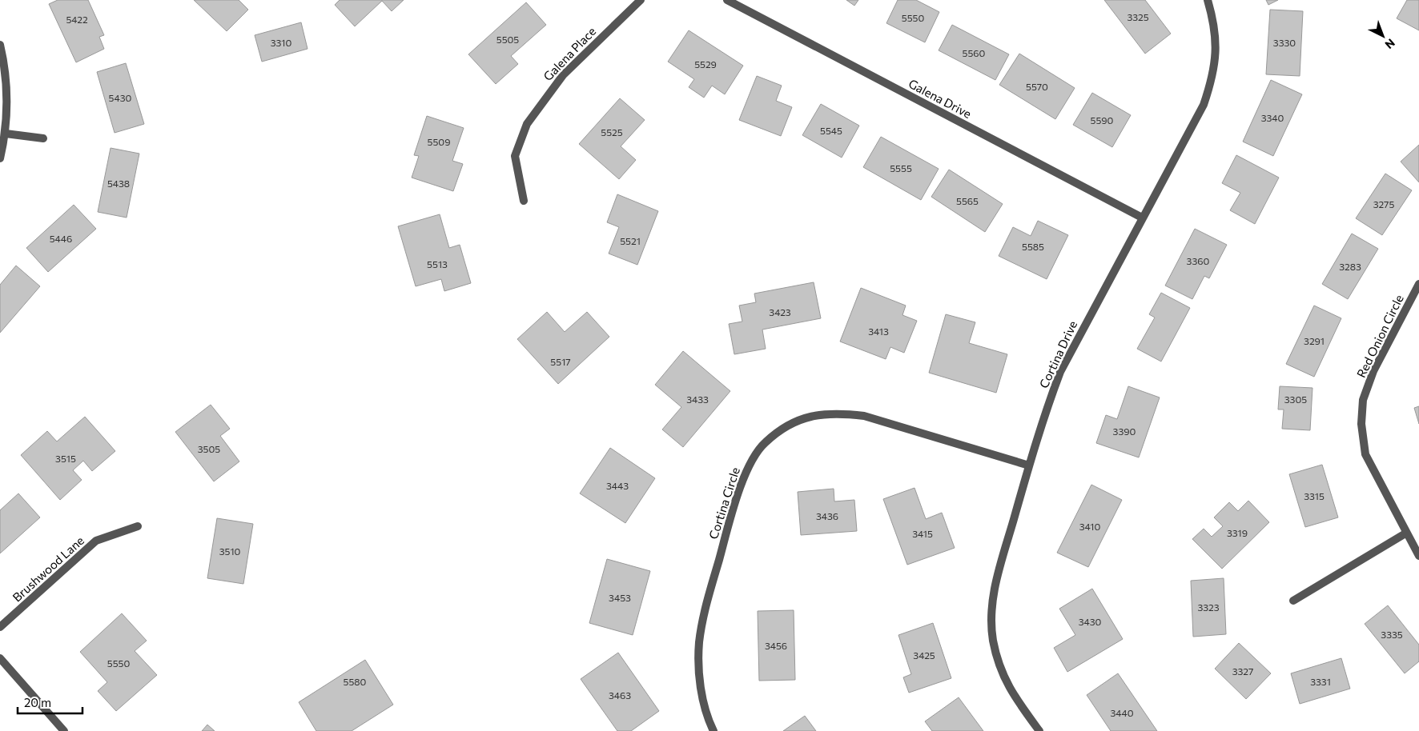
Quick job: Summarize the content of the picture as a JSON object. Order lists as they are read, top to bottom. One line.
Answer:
{"streets":{"street":["Galena Place","Galena Drive","Red Onion Circle","Cortina Drive","Cortina Circle","Brushwood Lane"]},"crossings":[["Galena Drive","Cortina Drive"],["Cortina Drive","Cortina Circle"]],"house_numbers":["3325","5550","5422","5505","3310","3330","5560","5529","5570","5430","3340","5590","5545","5525","5509","5555","5438","5565","3275","5446","5521","5585","3360","5513","3283","3423","3413","3291","5517","3433","3305","3390","3505","3515","3443","3315","3436","3410","3319","3415","3510","3453","3323","3430","3335","3456","3425","5550","3327","5580","3331","3463","3440"],"scale_bar":"20 m","north":"bottom right"}
